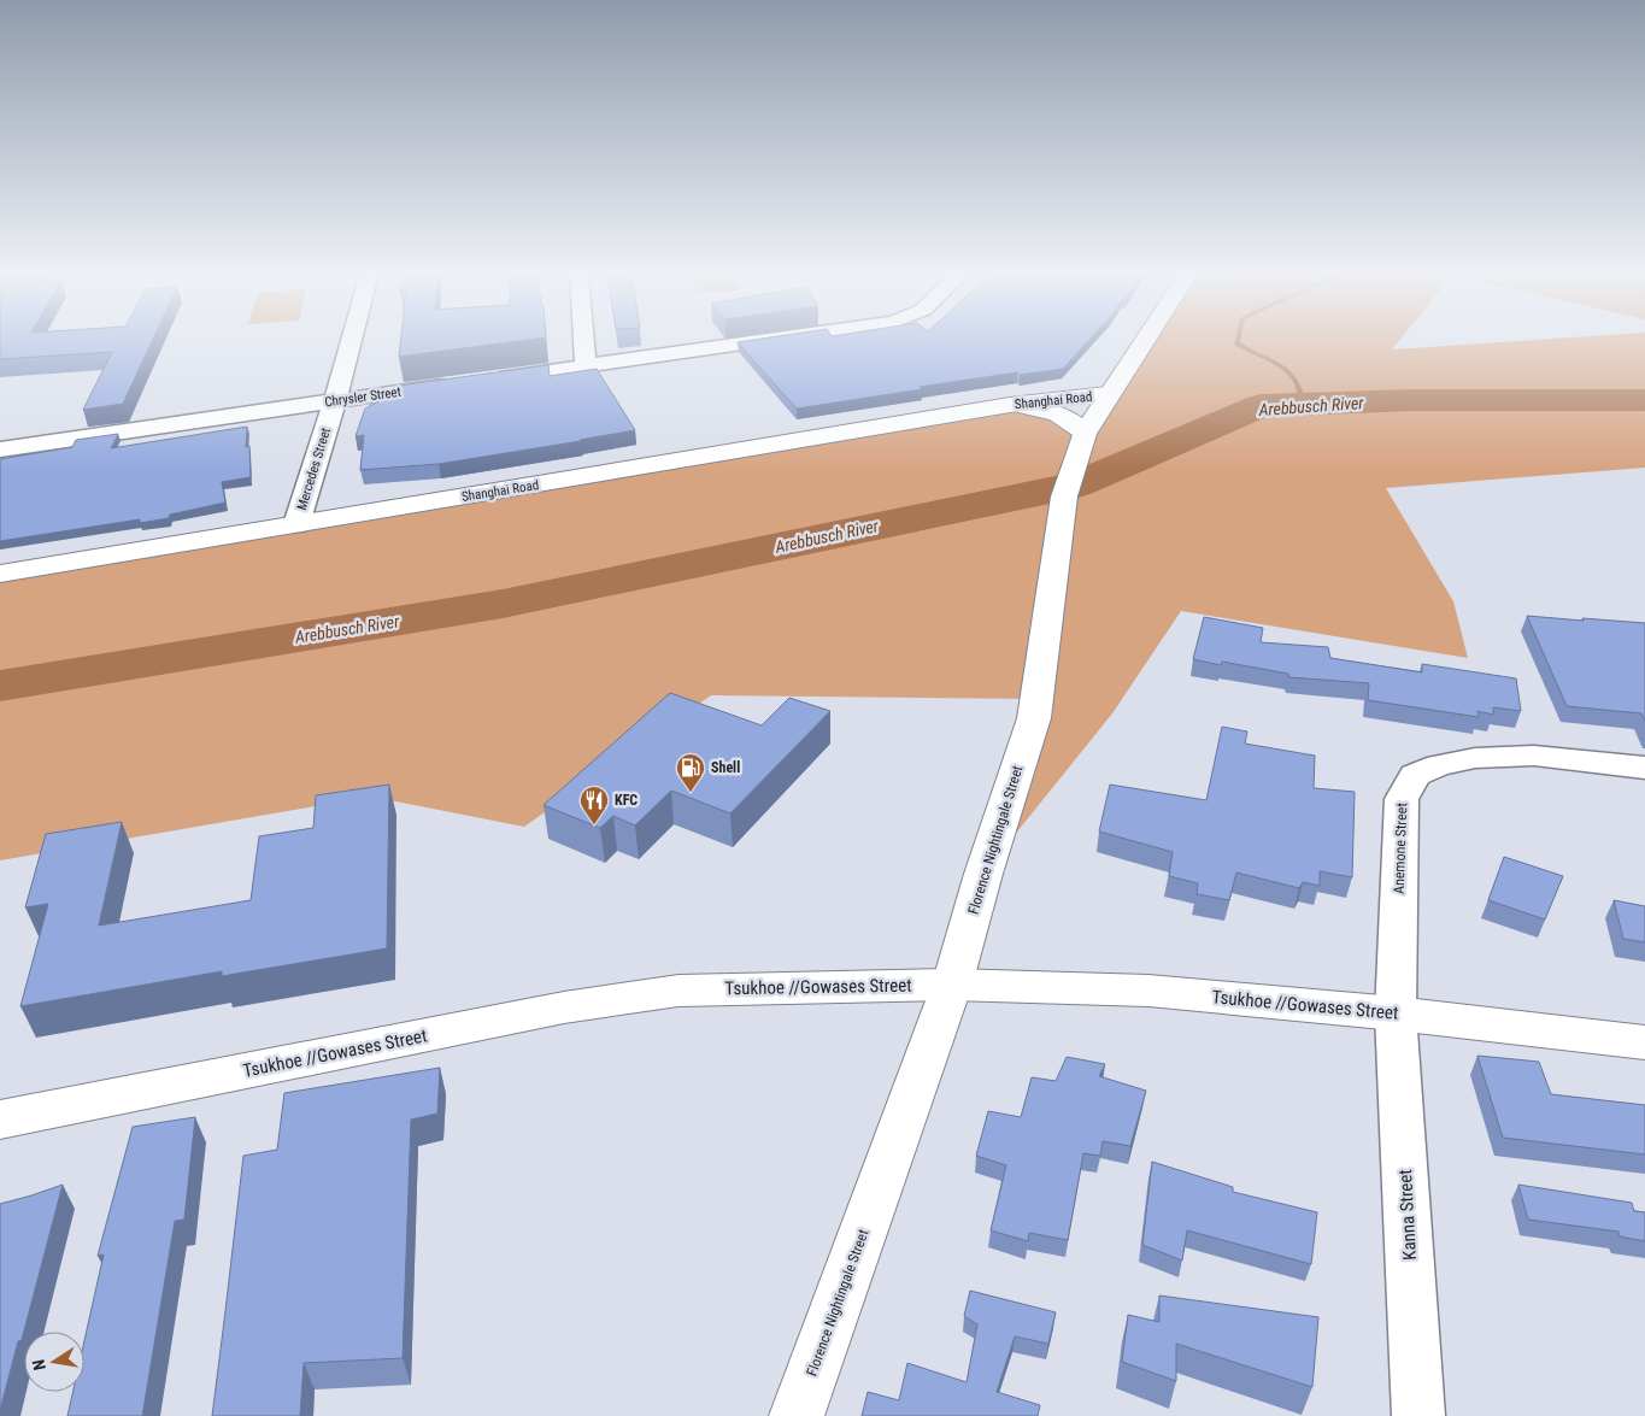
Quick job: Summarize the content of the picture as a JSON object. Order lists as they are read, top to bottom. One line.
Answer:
{"streets":{"street":["Chrysler Street","Shanghai Road","Mercedes Street","Florence Nightingale Street","Anemone Street","Tsukhoe //Gowases Street","Kanna Street"]},"crossings":[["Chrysler Street","Mercedes Street"],["Shanghai Road","Mercedes Street"],["Shanghai Road","Florence Nightingale Street"],["Florence Nightingale Street","Tsukhoe //Gowases Street"],["Anemone Street","Tsukhoe //Gowases Street"],["Anemone Street","Kanna Street"],["Tsukhoe //Gowases Street","Kanna Street"]],"water":["Arebbusch River"],"places":{"fuel station":["Shell"],"restaurant":["KFC"]},"north":"left"}
